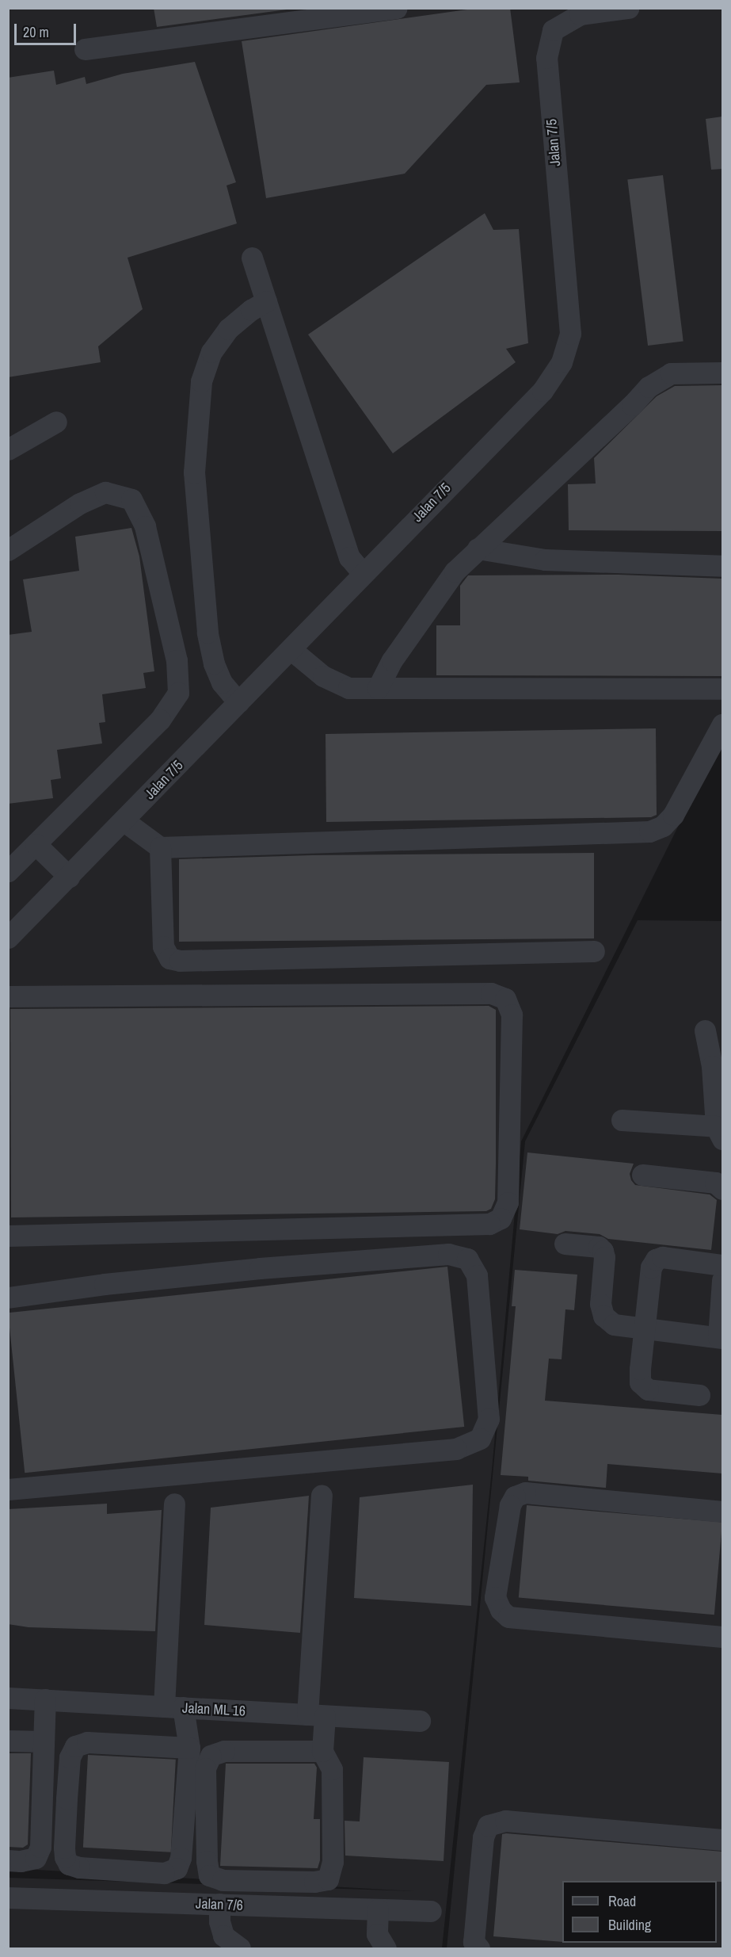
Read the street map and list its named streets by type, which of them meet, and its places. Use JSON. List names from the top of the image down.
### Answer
{
  "streets": {
    "street": ["Jalan 7/5", "Jalan ML 16", "Jalan 7/6"]
  },
  "legend": ["Road", "Building"],
  "scale_bar": "20 m"
}
